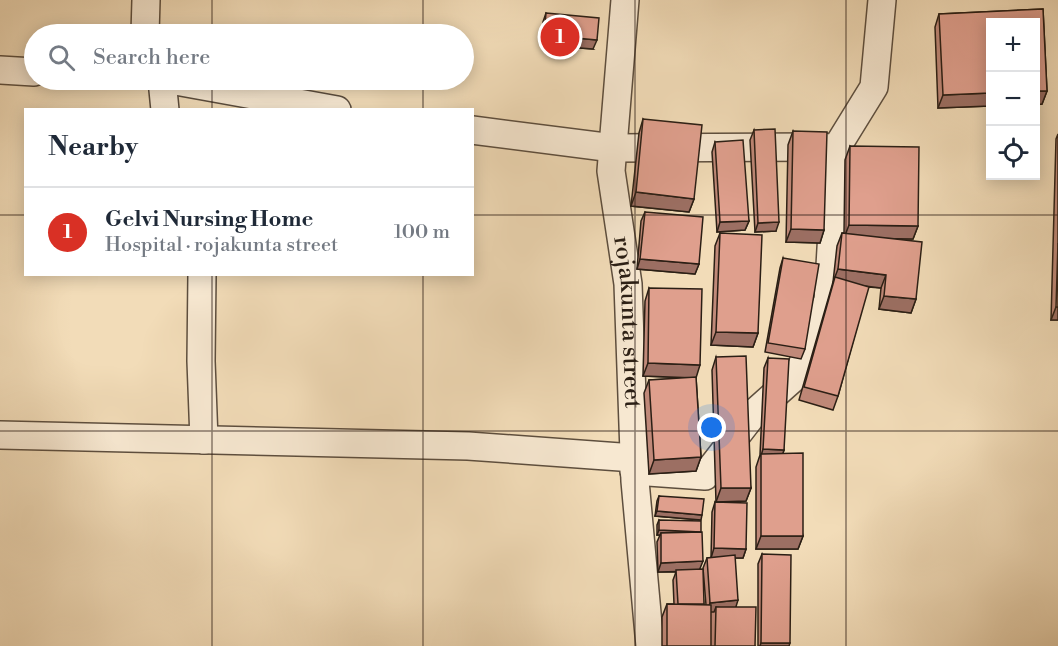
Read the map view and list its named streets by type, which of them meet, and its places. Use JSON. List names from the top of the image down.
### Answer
{
  "streets": {
    "street": ["rojakunta street"]
  },
  "page": {
    "pins": "1",
    "map_buttons": ["+", "−"],
    "search": "Search here",
    "heading": "Nearby",
    "list": [
      {
        "mark": "1",
        "name": "Gelvi Nursing Home",
        "note": "Hospital · rojakunta street",
        "value": "100 m"
      }
    ]
  }
}
